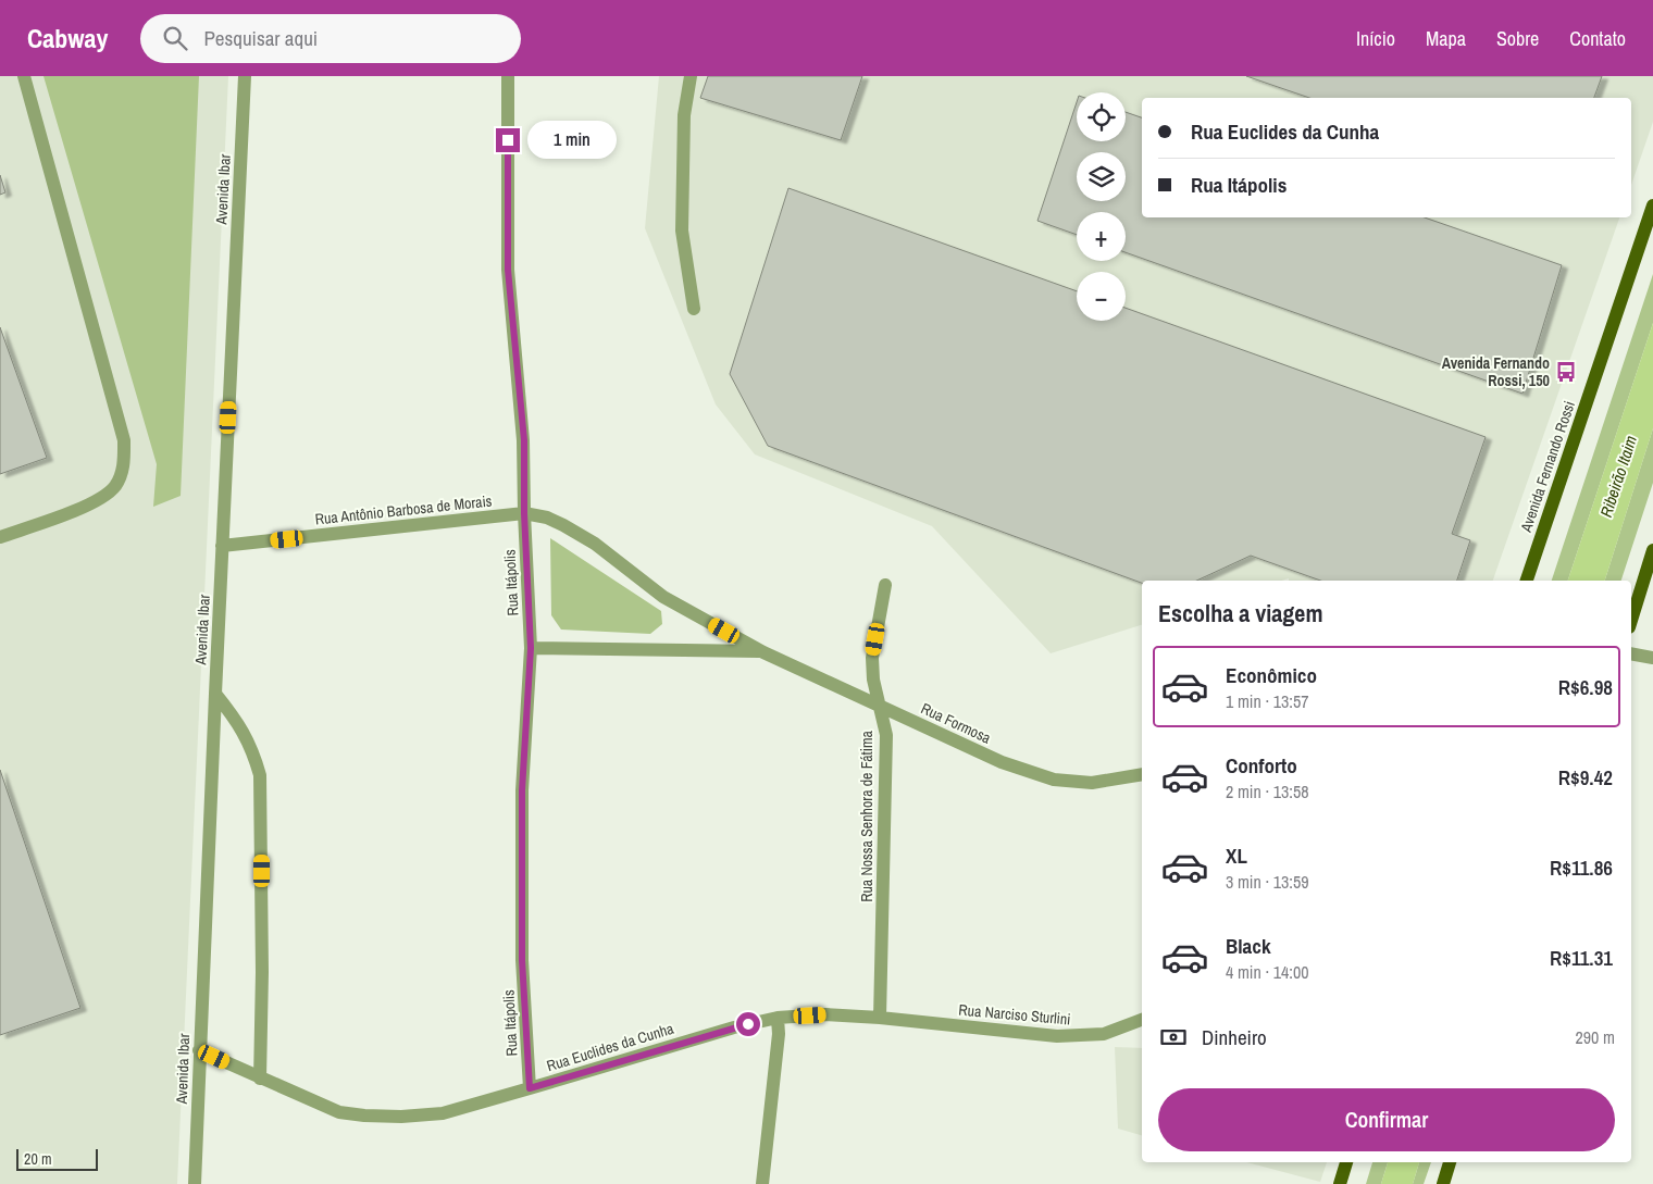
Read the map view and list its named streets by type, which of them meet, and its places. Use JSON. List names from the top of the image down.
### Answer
{
  "streets": {
    "main road": ["Avenida Fernando Rossi"],
    "street": [
      "Avenida Ibar",
      "Rua Antônio Barbosa de Morais",
      "Rua Itápolis",
      "Rua Formosa",
      "Rua Nossa Senhora de Fátima",
      "Rua Narciso Sturlini",
      "Rua Euclides da Cunha"
    ]
  },
  "crossings": [
    ["Avenida Ibar", "Rua Antônio Barbosa de Morais"],
    ["Avenida Ibar", "Rua Euclides da Cunha"],
    ["Rua Antônio Barbosa de Morais", "Rua Itápolis"],
    ["Rua Antônio Barbosa de Morais", "Rua Formosa"],
    ["Rua Itápolis", "Rua Formosa"],
    ["Rua Itápolis", "Rua Euclides da Cunha"],
    ["Rua Formosa", "Rua Nossa Senhora de Fátima"],
    ["Rua Nossa Senhora de Fátima", "Rua Narciso Sturlini"],
    ["Rua Nossa Senhora de Fátima", "Rua Euclides da Cunha"],
    ["Rua Narciso Sturlini", "Rua Euclides da Cunha"]
  ],
  "water": ["Ribeirão Itaim"],
  "places": {
    "bus stop": ["Avenida Fernando Rossi, 150"]
  },
  "scale_bar": "20 m",
  "page": {
    "header": "Cabway",
    "search": "Pesquisar aqui",
    "nav": [
      "Início",
      "Mapa",
      "Sobre",
      "Contato"
    ],
    "map_buttons": ["+", "−"],
    "banner": ["Rua Euclides da Cunha", "Rua Itápolis"],
    "bubble": "1 min",
    "heading": "Escolha a viagem",
    "list": [
      {
        "name": "Econômico",
        "note": "1 min · 13:57",
        "value": "R$6.98"
      },
      {
        "name": "Conforto",
        "note": "2 min · 13:58",
        "value": "R$9.42"
      },
      {
        "name": "XL",
        "note": "3 min · 13:59",
        "value": "R$11.86"
      },
      {
        "name": "Black",
        "note": "4 min · 14:00",
        "value": "R$11.31"
      }
    ],
    "pay": ["Dinheiro", "290 m"],
    "buttons": "Confirmar",
    "scale": "20 m"
  }
}
